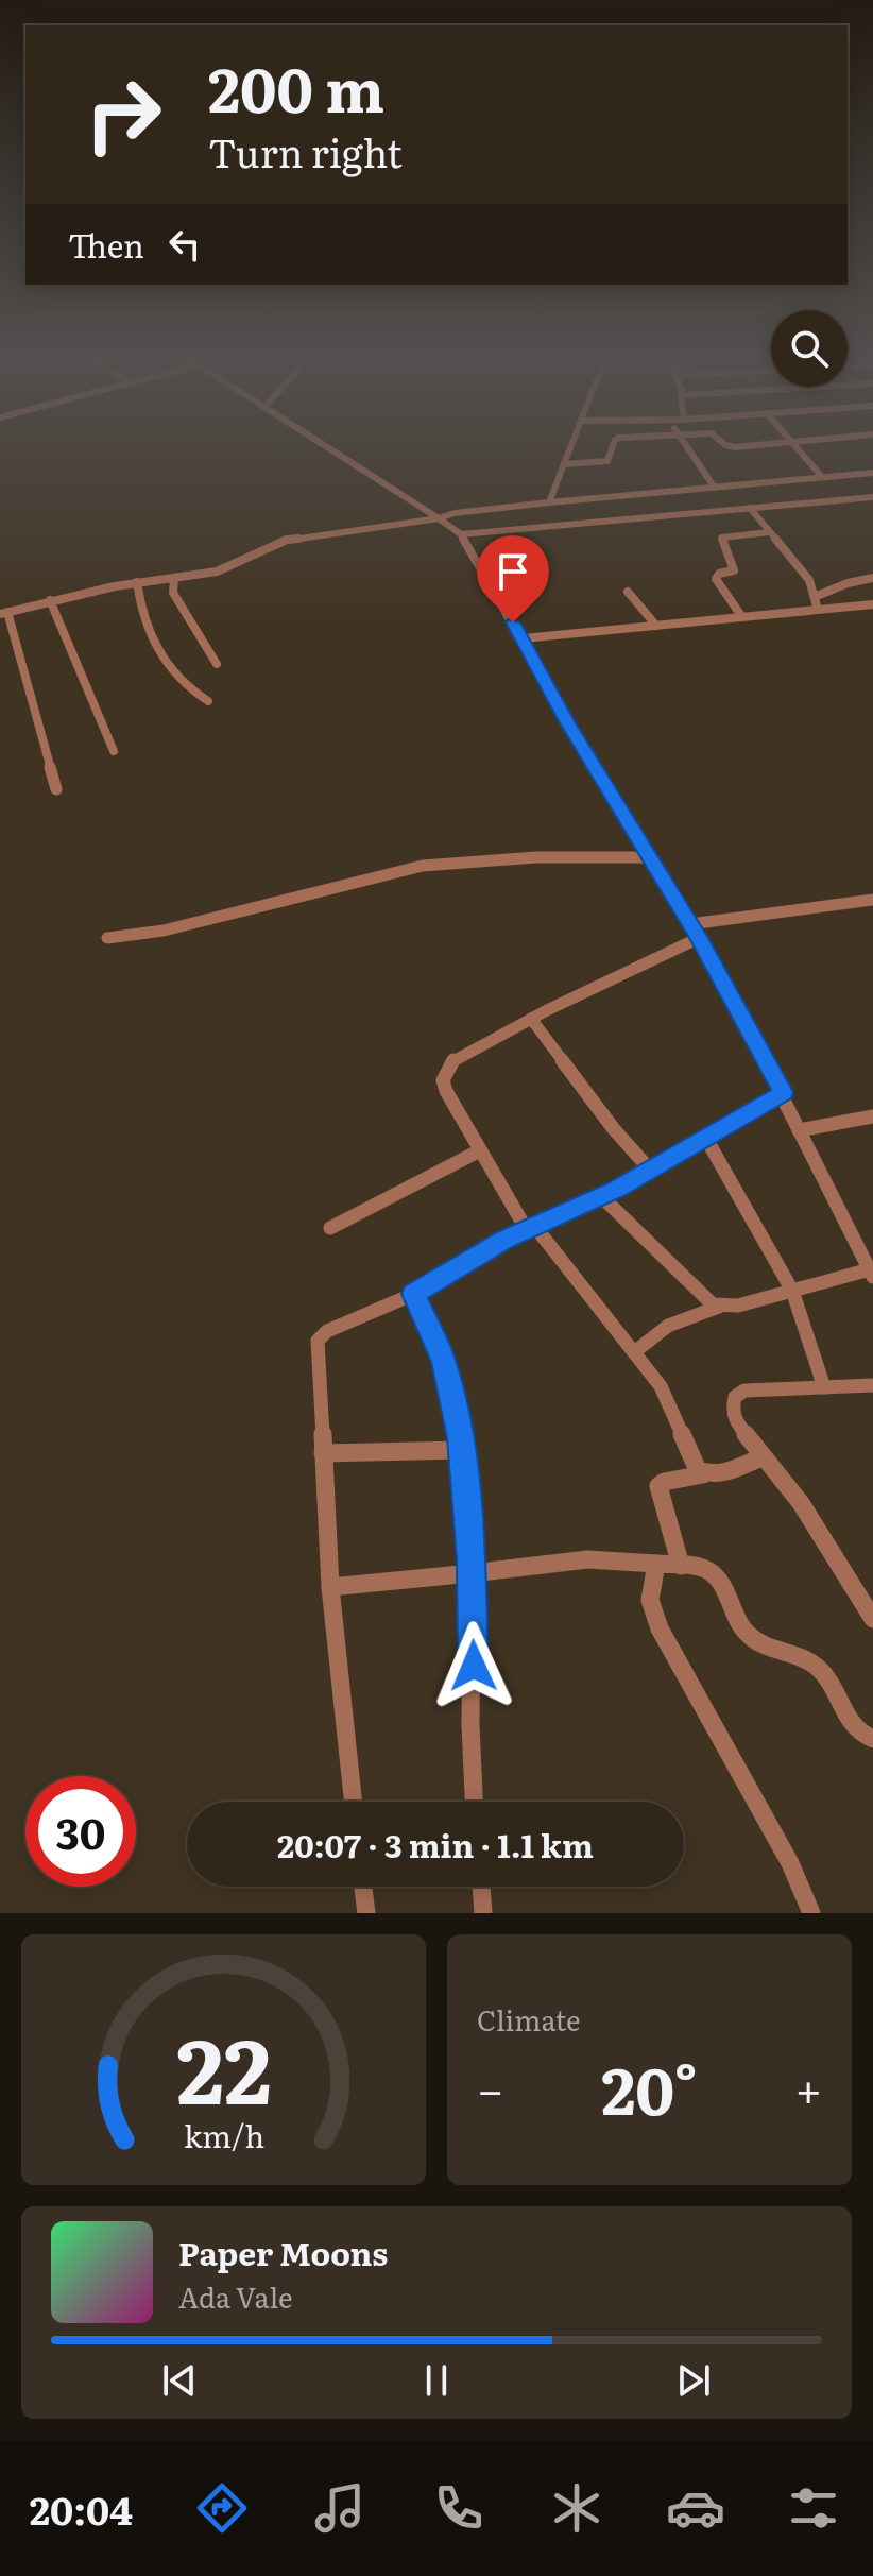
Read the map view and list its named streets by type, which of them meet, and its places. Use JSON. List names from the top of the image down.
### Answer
{
  "page": {
    "turn": ["200 m", "Turn right"],
    "then": "Then",
    "limit": "30",
    "trip": "20:07 · 3 min · 1.1 km",
    "tile": "Climate",
    "heat": ["−", "20°", "+"],
    "song": ["Paper Moons", "Ada Vale"],
    "tabs": "20:04",
    "gauge": ["22", "km/h"]
  }
}
